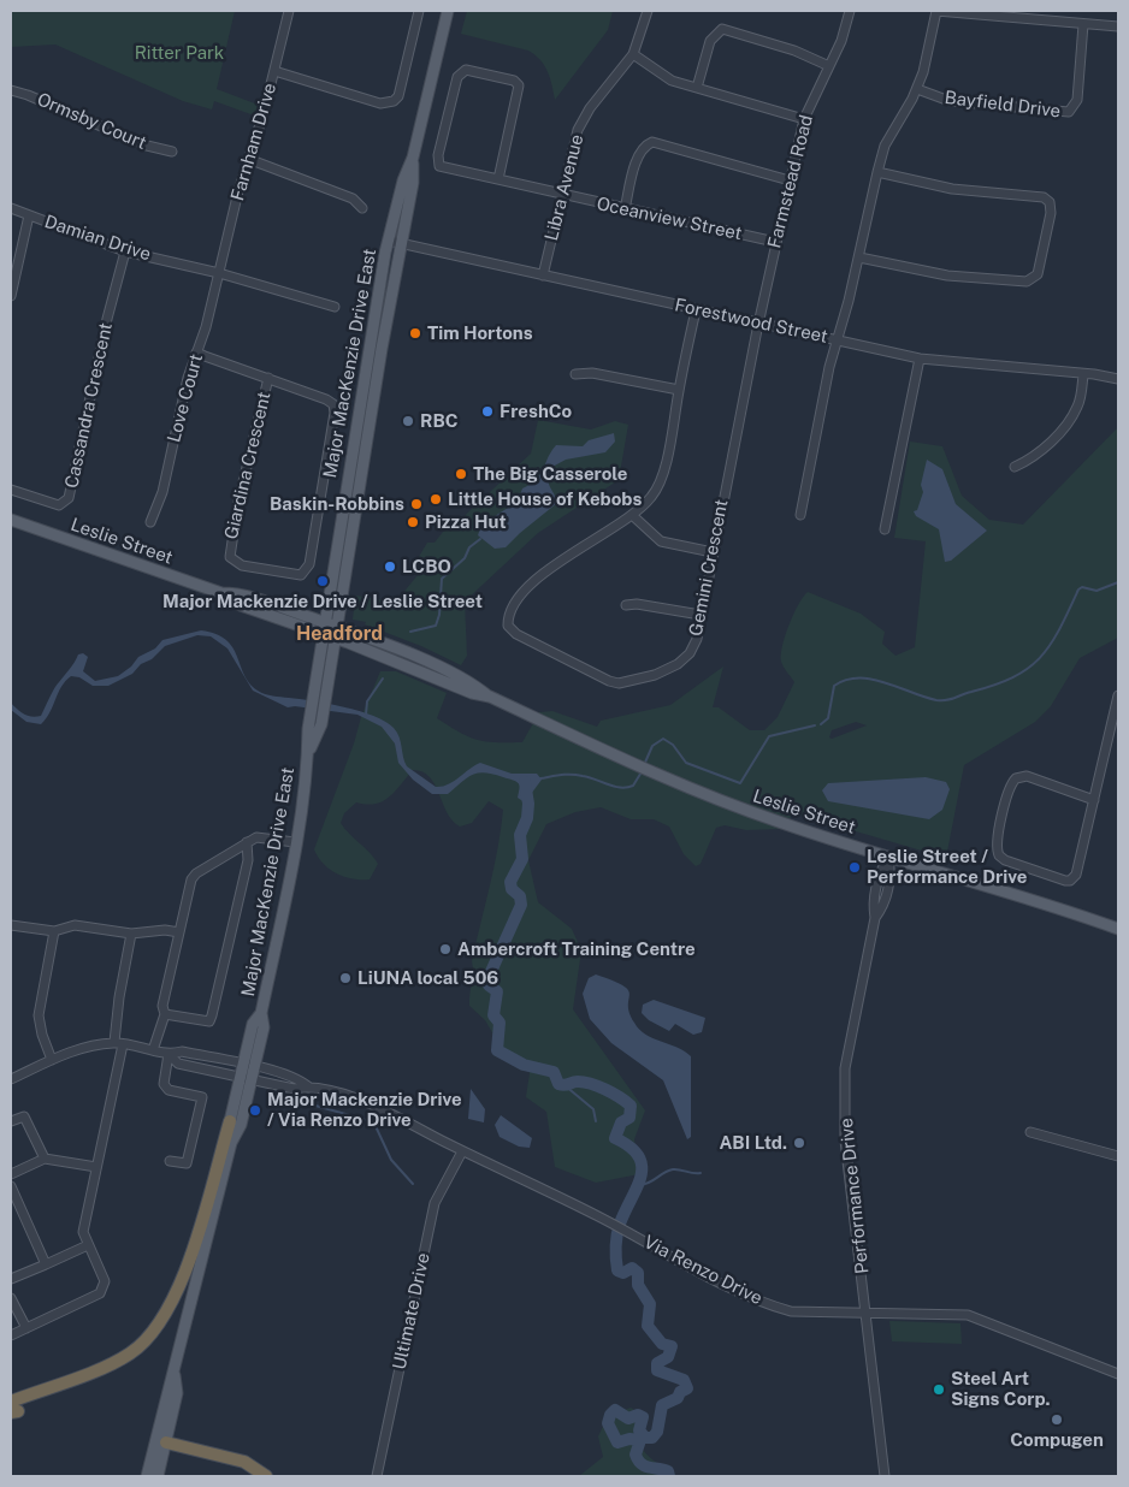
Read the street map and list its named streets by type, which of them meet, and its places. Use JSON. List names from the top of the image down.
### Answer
{
  "streets": {
    "main road": ["Major MacKenzie Drive East", "Leslie Street"],
    "street": [
      "Bayfield Drive",
      "Ormsby Court",
      "Farnham Drive",
      "Farmstead Road",
      "Libra Avenue",
      "Oceanview Street",
      "Damian Drive",
      "Forestwood Street",
      "Love Court",
      "Cassandra Crescent",
      "Giardina Crescent",
      "Gemini Crescent",
      "Performance Drive",
      "Via Renzo Drive",
      "Ultimate Drive"
    ]
  },
  "crossings": [
    ["Farnham Drive", "Damian Drive"],
    ["Farnham Drive", "Love Court"],
    ["Farmstead Road", "Oceanview Street"],
    ["Farmstead Road", "Forestwood Street"],
    ["Farmstead Road", "Gemini Crescent"],
    ["Libra Avenue", "Oceanview Street"],
    ["Libra Avenue", "Forestwood Street"],
    ["Damian Drive", "Love Court"],
    ["Damian Drive", "Cassandra Crescent"],
    ["Forestwood Street", "Major MacKenzie Drive East"],
    ["Forestwood Street", "Gemini Crescent"],
    ["Major MacKenzie Drive East", "Leslie Street"],
    ["Major MacKenzie Drive East", "Via Renzo Drive"],
    ["Love Court", "Giardina Crescent"],
    ["Leslie Street", "Performance Drive"],
    ["Performance Drive", "Via Renzo Drive"],
    ["Via Renzo Drive", "Ultimate Drive"]
  ],
  "districts": ["Headford"],
  "parks": ["Ritter Park"],
  "places": [
    "Tim Hortons",
    "FreshCo",
    "RBC",
    "The Big Casserole",
    "Little House of Kebobs",
    "Baskin-Robbins",
    "Pizza Hut",
    "LCBO",
    "Major Mackenzie Drive / Leslie Street",
    "Leslie Street / Performance Drive",
    "Ambercroft Training Centre",
    "LiUNA local 506",
    "Major Mackenzie Drive / Via Renzo Drive",
    "ABI Ltd.",
    "Steel Art Signs Corp.",
    "Compugen"
  ]
}
